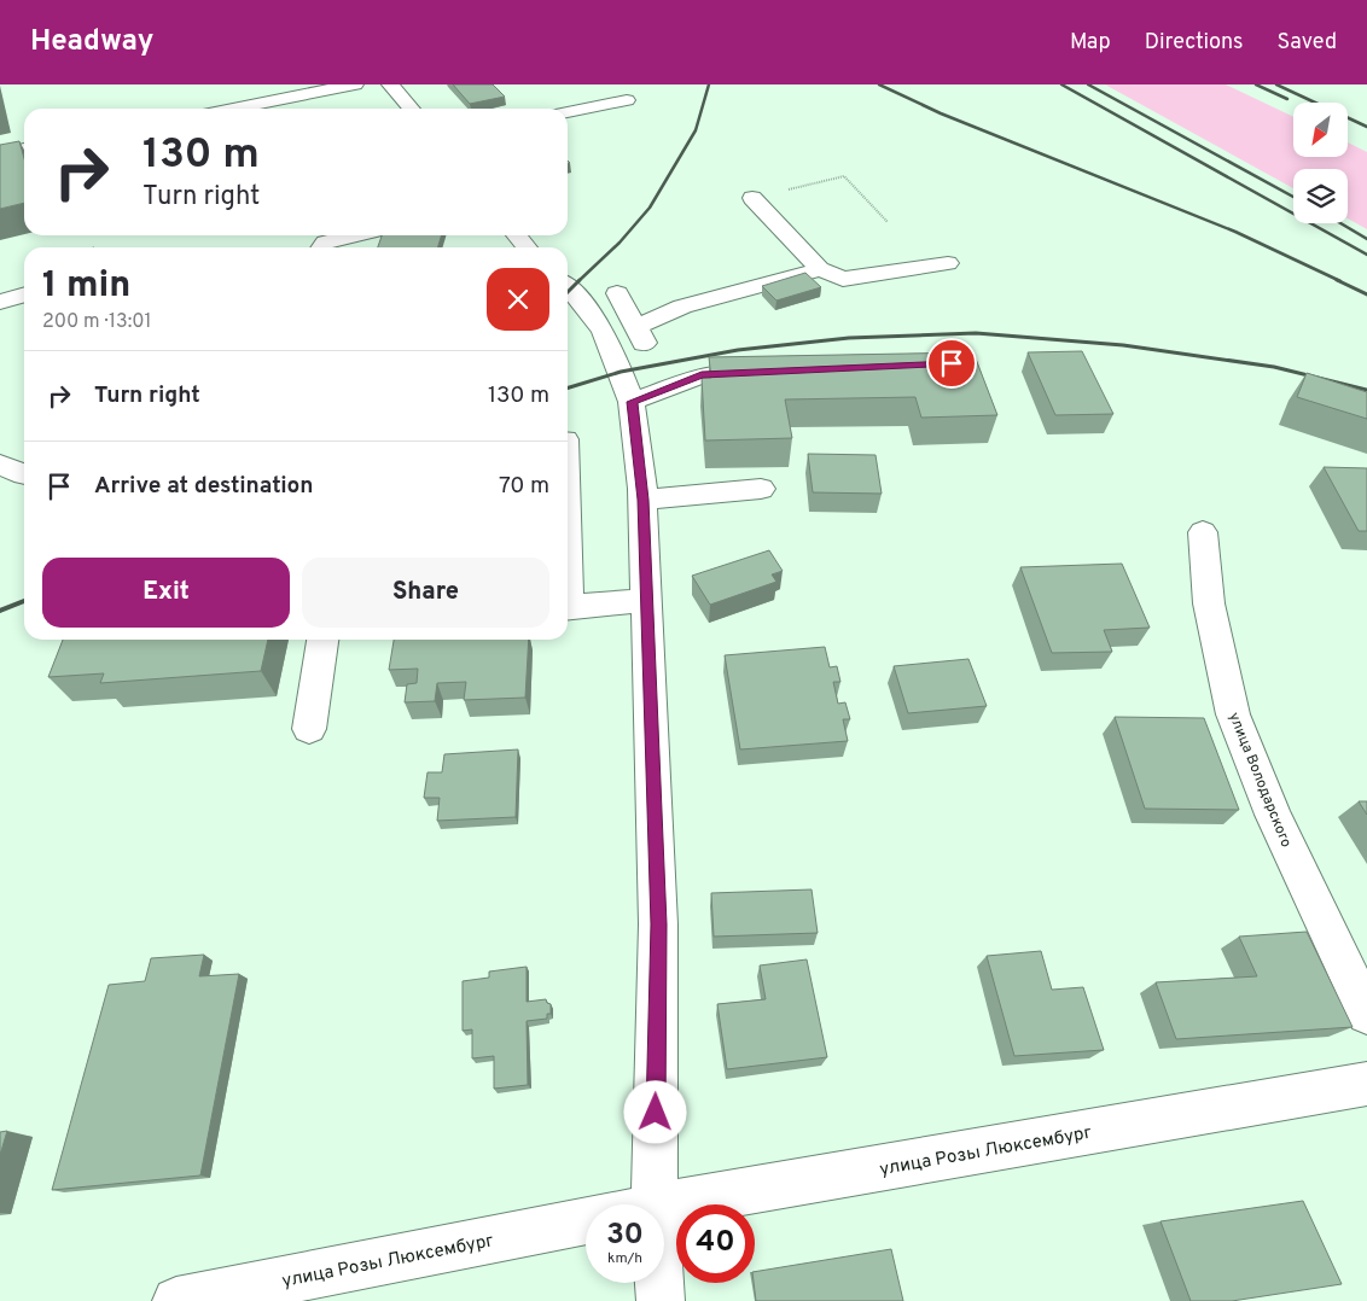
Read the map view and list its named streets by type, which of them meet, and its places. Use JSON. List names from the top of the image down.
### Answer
{
  "streets": {
    "street": ["улица Володарского", "улица Розы Люксембург"]
  },
  "north": "bottom left",
  "page": {
    "header": "Headway",
    "nav": ["Map", "Directions", "Saved"],
    "turn": ["130 m", "Turn right"],
    "heading": ["1 min", "200 m · 13:01"],
    "list": [
      {
        "name": "Turn right",
        "value": "130 m"
      },
      {
        "name": "Arrive at destination",
        "value": "70 m"
      }
    ],
    "buttons": ["Exit", "Share"],
    "speed": "30 km/h",
    "limit": "40"
  }
}
